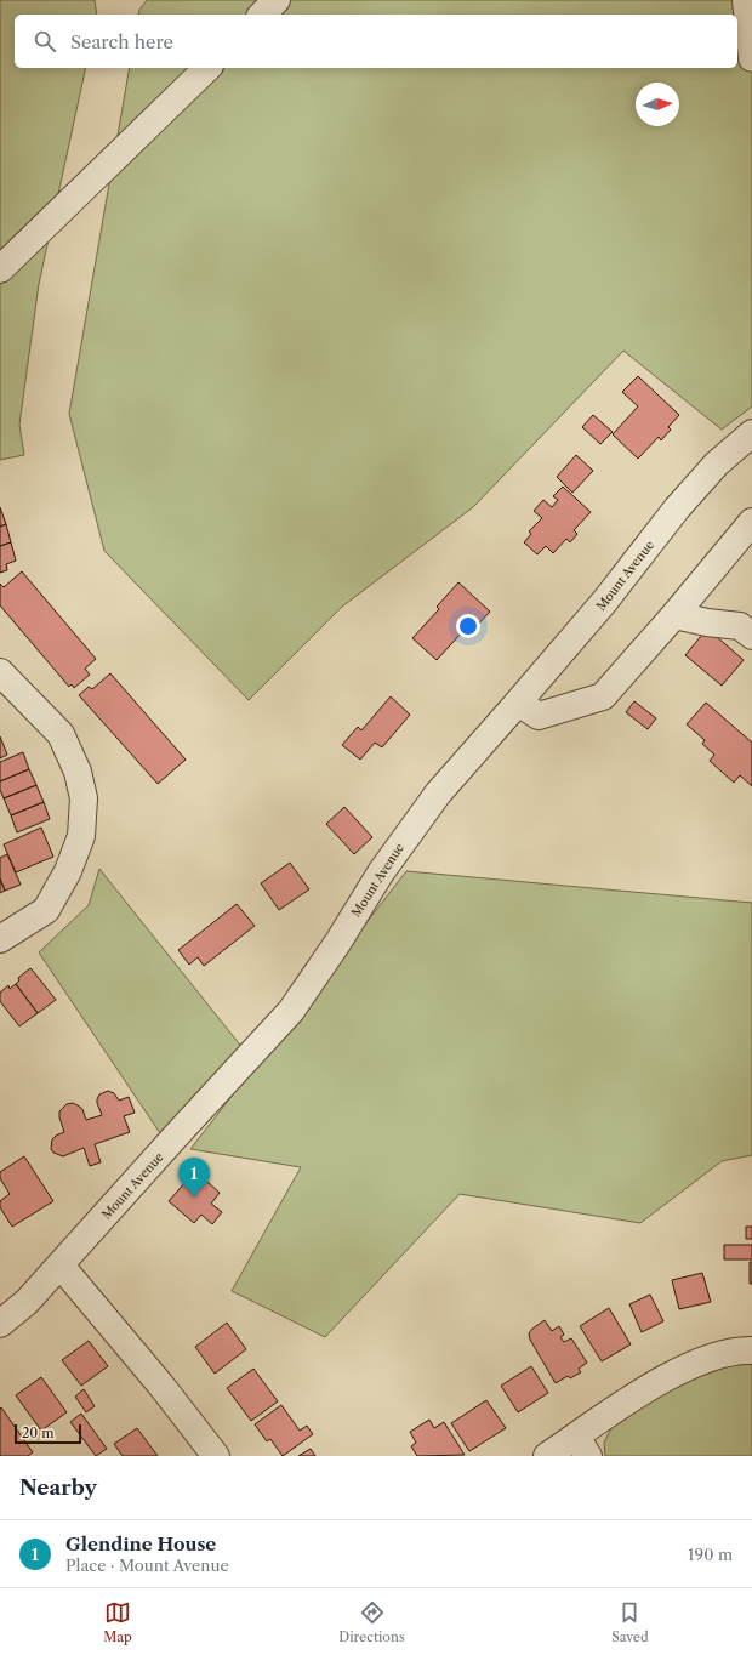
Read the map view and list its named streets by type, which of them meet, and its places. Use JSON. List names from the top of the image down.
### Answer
{
  "streets": {
    "street": ["Mount Avenue"]
  },
  "scale_bar": "20 m",
  "north": "right",
  "page": {
    "search": "Search here",
    "pins": "1",
    "scale": "20 m",
    "heading": "Nearby",
    "list": [
      {
        "mark": "1",
        "name": "Glendine House",
        "note": "Place · Mount Avenue",
        "value": "190 m"
      }
    ],
    "nav": ["Map", "Directions", "Saved"]
  }
}
